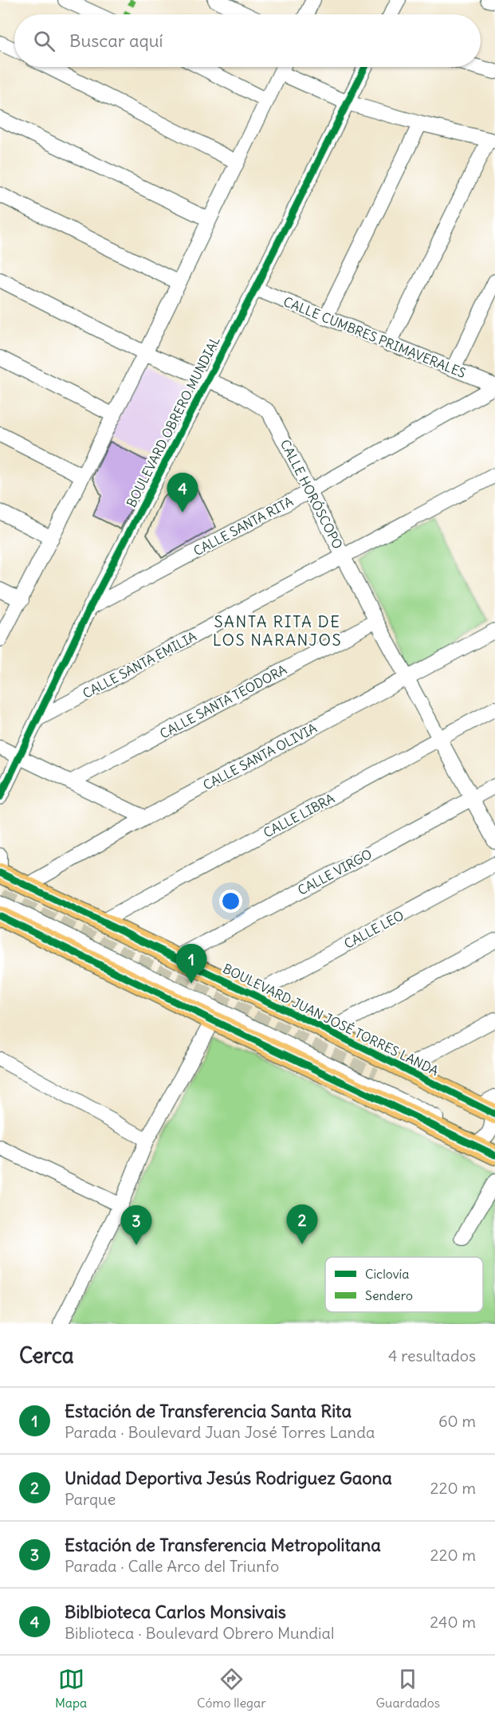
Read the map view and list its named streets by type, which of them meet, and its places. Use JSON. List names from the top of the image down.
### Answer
{
  "streets": {
    "main road": ["BOULEVARD JUAN JOSÉ TORRES LANDA"],
    "street": [
      "CALLE CUMBRES PRIMAVERALES",
      "BOULEVARD OBRERO MUNDIAL",
      "CALLE HORÓSCOPO",
      "CALLE SANTA RITA",
      "CALLE SANTA EMILIA",
      "CALLE SANTA TEODORA",
      "CALLE SANTA OLIVIA",
      "CALLE LIBRA",
      "CALLE VIRGO",
      "CALLE LEO"
    ]
  },
  "crossings": [
    ["CALLE CUMBRES PRIMAVERALES", "BOULEVARD OBRERO MUNDIAL"],
    ["CALLE CUMBRES PRIMAVERALES", "CALLE SANTA RITA"],
    ["BOULEVARD OBRERO MUNDIAL", "CALLE HORÓSCOPO"],
    ["BOULEVARD OBRERO MUNDIAL", "CALLE SANTA RITA"],
    ["BOULEVARD OBRERO MUNDIAL", "CALLE SANTA EMILIA"],
    ["CALLE HORÓSCOPO", "CALLE SANTA RITA"],
    ["CALLE HORÓSCOPO", "CALLE SANTA EMILIA"],
    ["CALLE HORÓSCOPO", "CALLE SANTA TEODORA"],
    ["CALLE HORÓSCOPO", "CALLE SANTA OLIVIA"],
    ["CALLE HORÓSCOPO", "CALLE LIBRA"],
    ["CALLE HORÓSCOPO", "CALLE VIRGO"],
    ["CALLE SANTA OLIVIA", "BOULEVARD JUAN JOSÉ TORRES LANDA"],
    ["CALLE LIBRA", "BOULEVARD JUAN JOSÉ TORRES LANDA"],
    ["CALLE VIRGO", "BOULEVARD JUAN JOSÉ TORRES LANDA"],
    ["CALLE LEO", "BOULEVARD JUAN JOSÉ TORRES LANDA"]
  ],
  "districts": ["SANTA RITA DE LOS NARANJOS"],
  "legend": ["Ciclovía", "Sendero"],
  "page": {
    "search": "Buscar aquí",
    "pins": [
      "4",
      "1",
      "2",
      "3"
    ],
    "heading": ["Cerca", "4 resultados"],
    "list": [
      {
        "mark": "1",
        "name": "Estación de Transferencia Santa Rita",
        "note": "Parada · Boulevard Juan José Torres Landa",
        "value": "60 m"
      },
      {
        "mark": "2",
        "name": "Unidad Deportiva Jesús Rodriguez Gaona",
        "note": "Parque",
        "value": "220 m"
      },
      {
        "mark": "3",
        "name": "Estación de Transferencia Metropolitana",
        "note": "Parada · Calle Arco del Triunfo",
        "value": "220 m"
      },
      {
        "mark": "4",
        "name": "Biblbioteca Carlos Monsivais",
        "note": "Biblioteca · Boulevard Obrero Mundial",
        "value": "240 m"
      }
    ],
    "nav": ["Mapa", "Cómo llegar", "Guardados"]
  }
}
